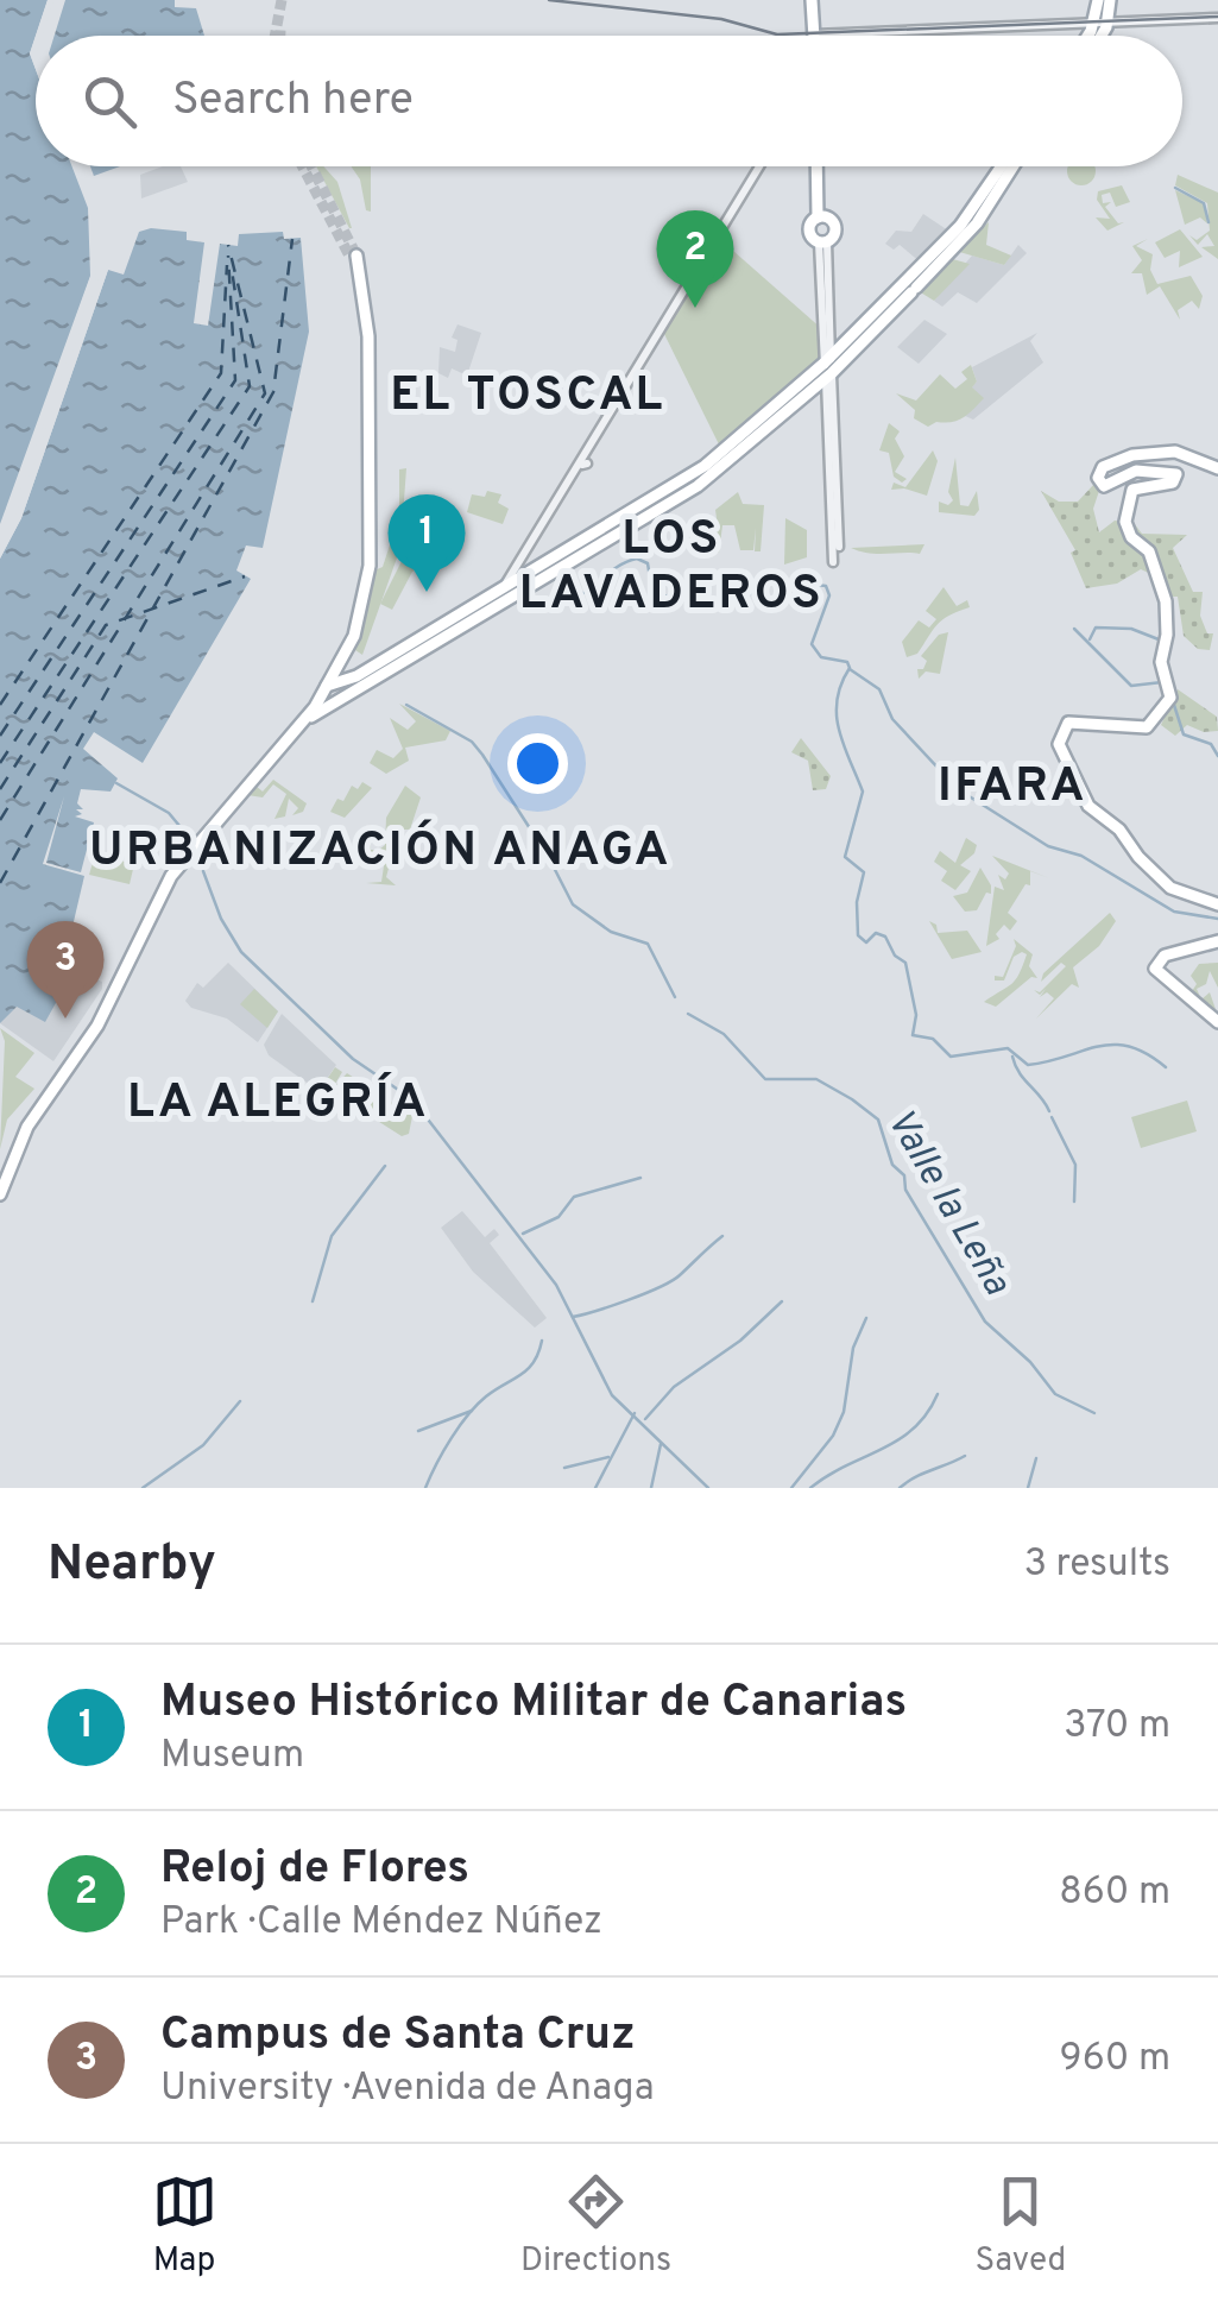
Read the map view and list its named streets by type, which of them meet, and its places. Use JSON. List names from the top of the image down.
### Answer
{
  "districts": [
    "EL TOSCAL",
    "LOS LAVADEROS",
    "IFARA",
    "URBANIZACIÓN ANAGA",
    "LA ALEGRÍA"
  ],
  "water": ["Valle la Leña"],
  "page": {
    "search": "Search here",
    "pins": ["2", "1", "3"],
    "heading": ["Nearby", "3 results"],
    "list": [
      {
        "mark": "1",
        "name": "Museo Histórico Militar de Canarias",
        "note": "Museum",
        "value": "370 m"
      },
      {
        "mark": "2",
        "name": "Reloj de Flores",
        "note": "Park · Calle Méndez Núñez",
        "value": "860 m"
      },
      {
        "mark": "3",
        "name": "Campus de Santa Cruz",
        "note": "University · Avenida de Anaga",
        "value": "960 m"
      }
    ],
    "nav": ["Map", "Directions", "Saved"]
  }
}
